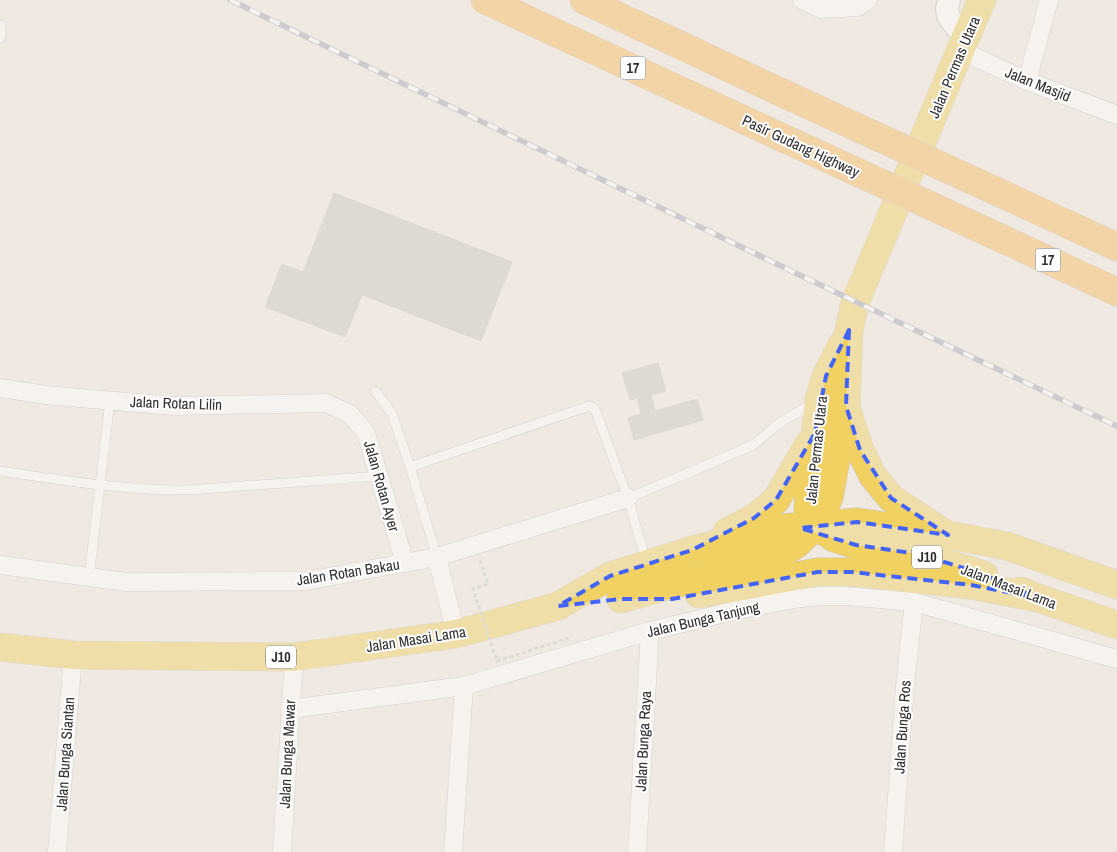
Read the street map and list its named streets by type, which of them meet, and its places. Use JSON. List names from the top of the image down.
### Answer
{
  "streets": {
    "highway": ["17", "Pasir Gudang Highway"],
    "main road": ["Jalan Permas Utara", "J10", "Jalan Masai Lama"],
    "street": [
      "Jalan Masjid",
      "Jalan Rotan Lilin",
      "Jalan Rotan Ayer",
      "Jalan Rotan Bakau",
      "Jalan Bunga Tanjung",
      "Jalan Bunga Ros",
      "Jalan Bunga Raya",
      "Jalan Bunga Siantan",
      "Jalan Bunga Mawar"
    ]
  },
  "crossings": [
    ["Jalan Permas Utara", "Jalan Masjid"],
    ["Jalan Permas Utara", "Jalan Masai Lama"],
    ["Jalan Rotan Lilin", "Jalan Rotan Ayer"],
    ["Jalan Rotan Ayer", "Jalan Rotan Bakau"],
    ["Jalan Masai Lama", "Jalan Bunga Siantan"],
    ["Jalan Masai Lama", "Jalan Bunga Mawar"],
    ["Jalan Bunga Tanjung", "Jalan Bunga Ros"],
    ["Jalan Bunga Tanjung", "Jalan Bunga Raya"],
    ["Jalan Bunga Tanjung", "Jalan Bunga Mawar"]
  ]
}
